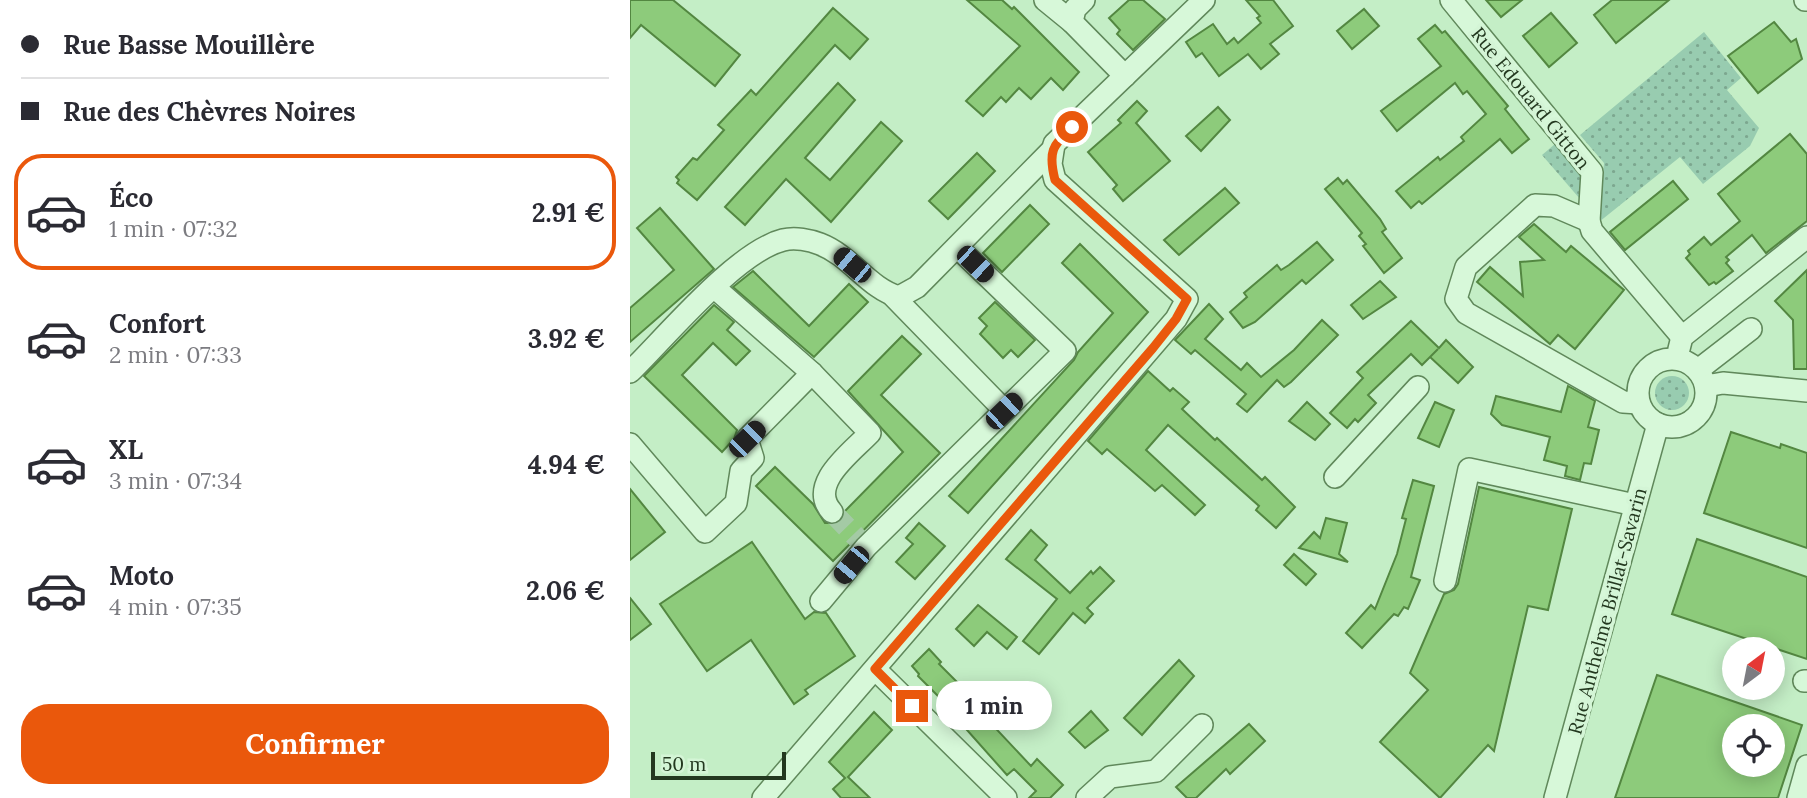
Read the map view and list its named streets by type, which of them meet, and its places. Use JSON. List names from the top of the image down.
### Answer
{
  "streets": {
    "street": ["Rue Edouard Gitton", "Rue Anthelme Brillat-Savarin"]
  },
  "scale_bar": "50 m",
  "north": "top right",
  "page": {
    "banner": ["Rue Basse Mouillère", "Rue des Chèvres Noires"],
    "list": [
      {
        "name": "Éco",
        "note": "1 min · 07:32",
        "value": "2.91 €"
      },
      {
        "name": "Confort",
        "note": "2 min · 07:33",
        "value": "3.92 €"
      },
      {
        "name": "XL",
        "note": "3 min · 07:34",
        "value": "4.94 €"
      },
      {
        "name": "Moto",
        "note": "4 min · 07:35",
        "value": "2.06 €"
      }
    ],
    "bubble": "1 min",
    "buttons": "Confirmer",
    "scale": "50 m"
  }
}
